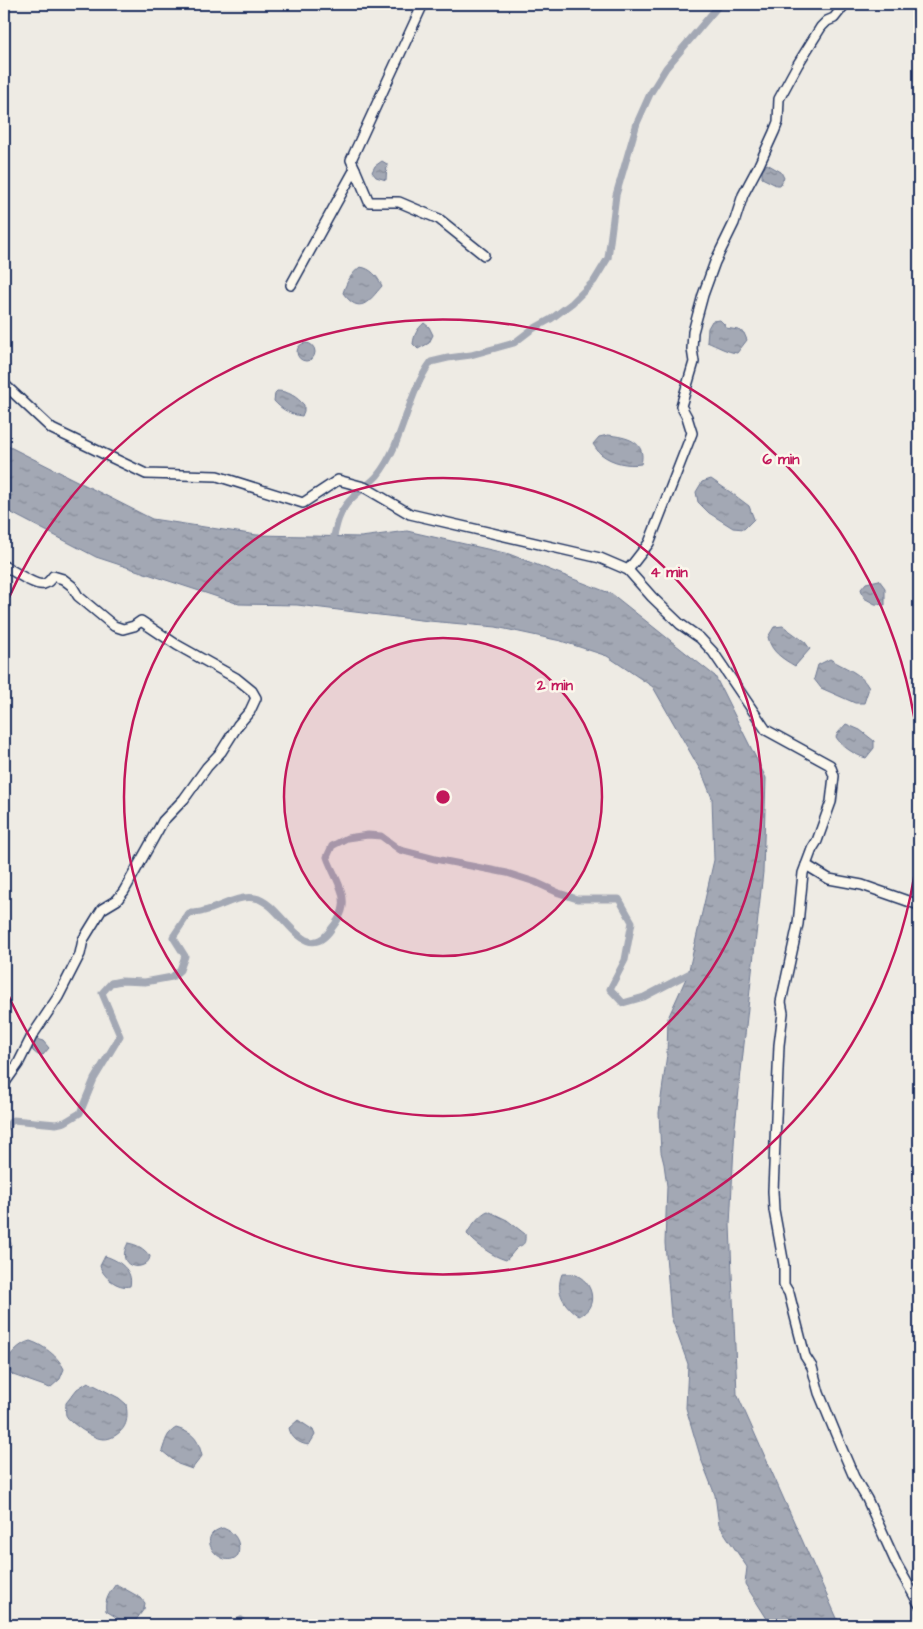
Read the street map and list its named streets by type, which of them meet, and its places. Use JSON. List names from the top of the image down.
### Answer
{
  "rings": ["6 min", "4 min", "2 min"]
}
